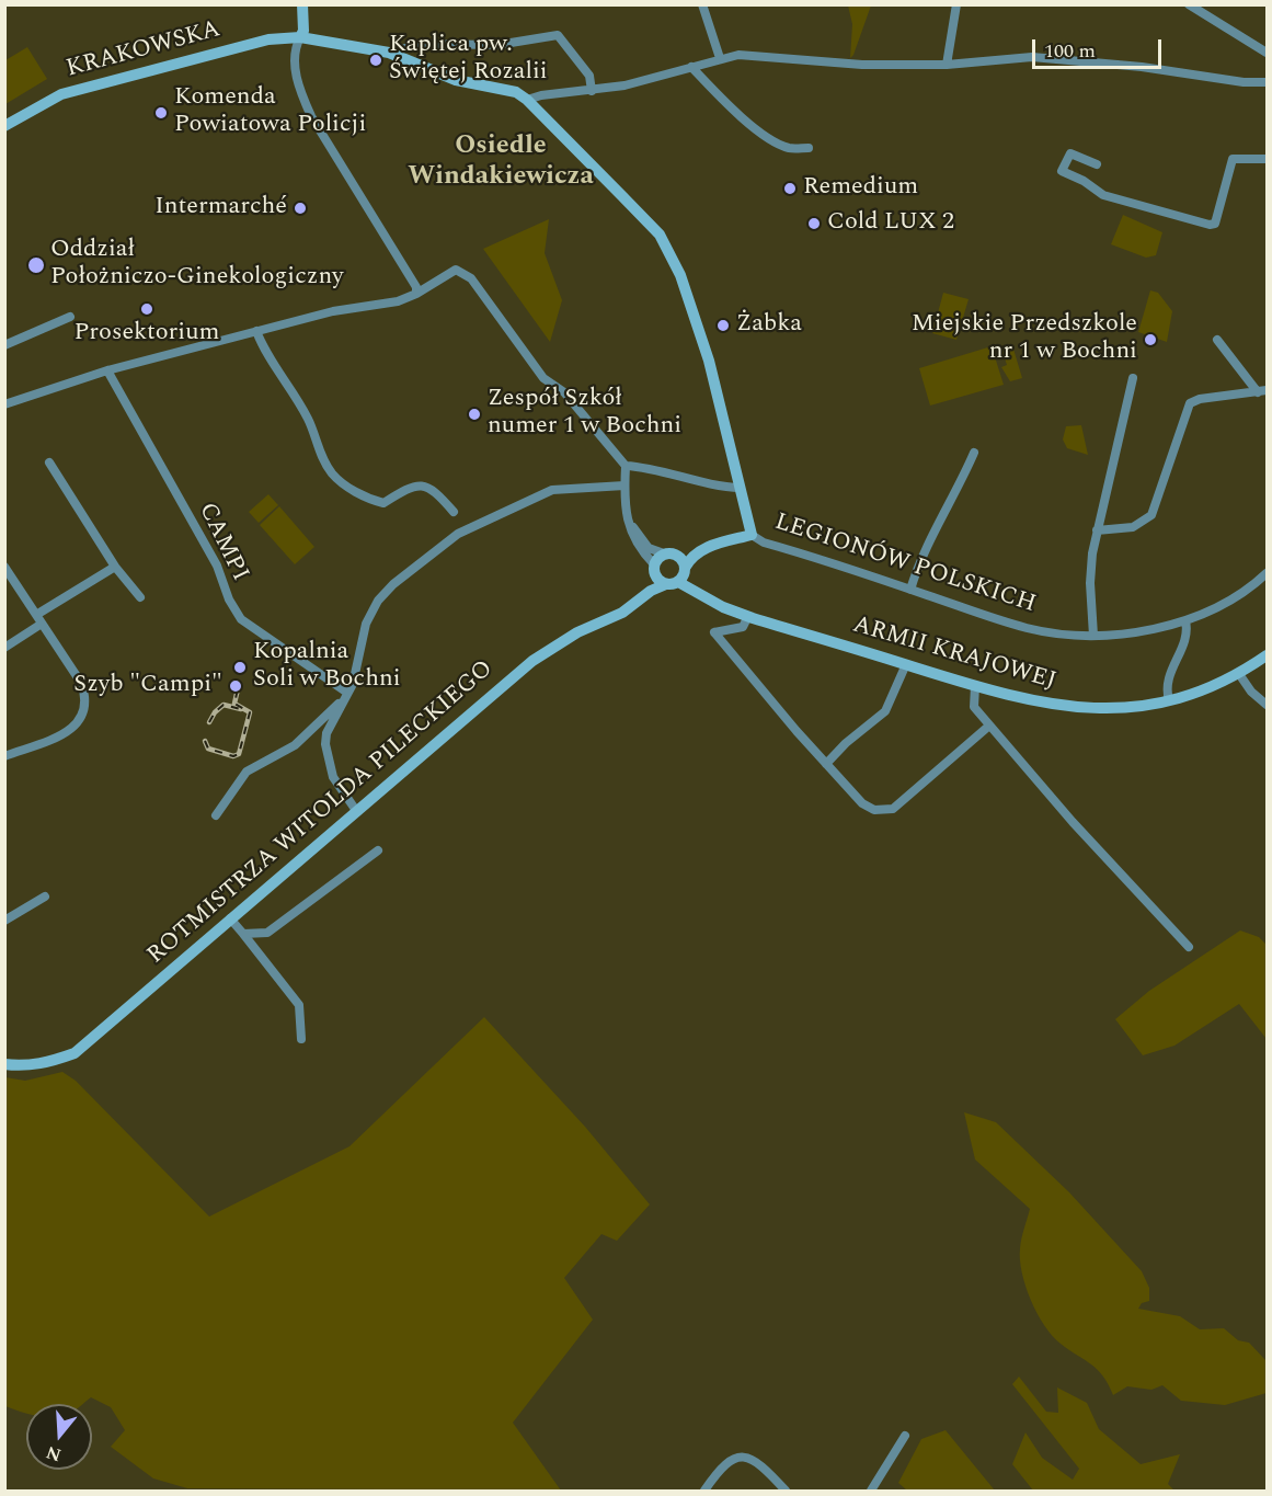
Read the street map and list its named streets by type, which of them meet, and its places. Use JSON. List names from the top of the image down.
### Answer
{
  "streets": {
    "main road": [
      "KRAKOWSKA",
      "LEGIONÓW POLSKICH",
      "ARMII KRAJOWEJ",
      "ROTMISTRZA WITOLDA PILECKIEGO"
    ],
    "street": ["CAMPI"]
  },
  "crossings": [
    ["KRAKOWSKA", "LEGIONÓW POLSKICH"],
    ["LEGIONÓW POLSKICH", "ARMII KRAJOWEJ"],
    ["LEGIONÓW POLSKICH", "ROTMISTRZA WITOLDA PILECKIEGO"],
    ["ARMII KRAJOWEJ", "ROTMISTRZA WITOLDA PILECKIEGO"]
  ],
  "districts": ["Osiedle Windakiewicza"],
  "places": [
    "Kaplica pw. Świętej Rozalii",
    "Komenda Powiatowa Policji",
    "Remedium",
    "Intermarché",
    "Cold LUX 2",
    "Oddział Położniczo-Ginekologiczny",
    "Prosektorium",
    "Żabka",
    "Miejskie Przedszkole nr 1 w Bochni",
    "Zespół Szkół numer 1 w Bochni",
    "Kopalnia Soli w Bochni",
    "Szyb \"Campi\""
  ],
  "scale_bar": "100 m",
  "north": "bottom"
}
